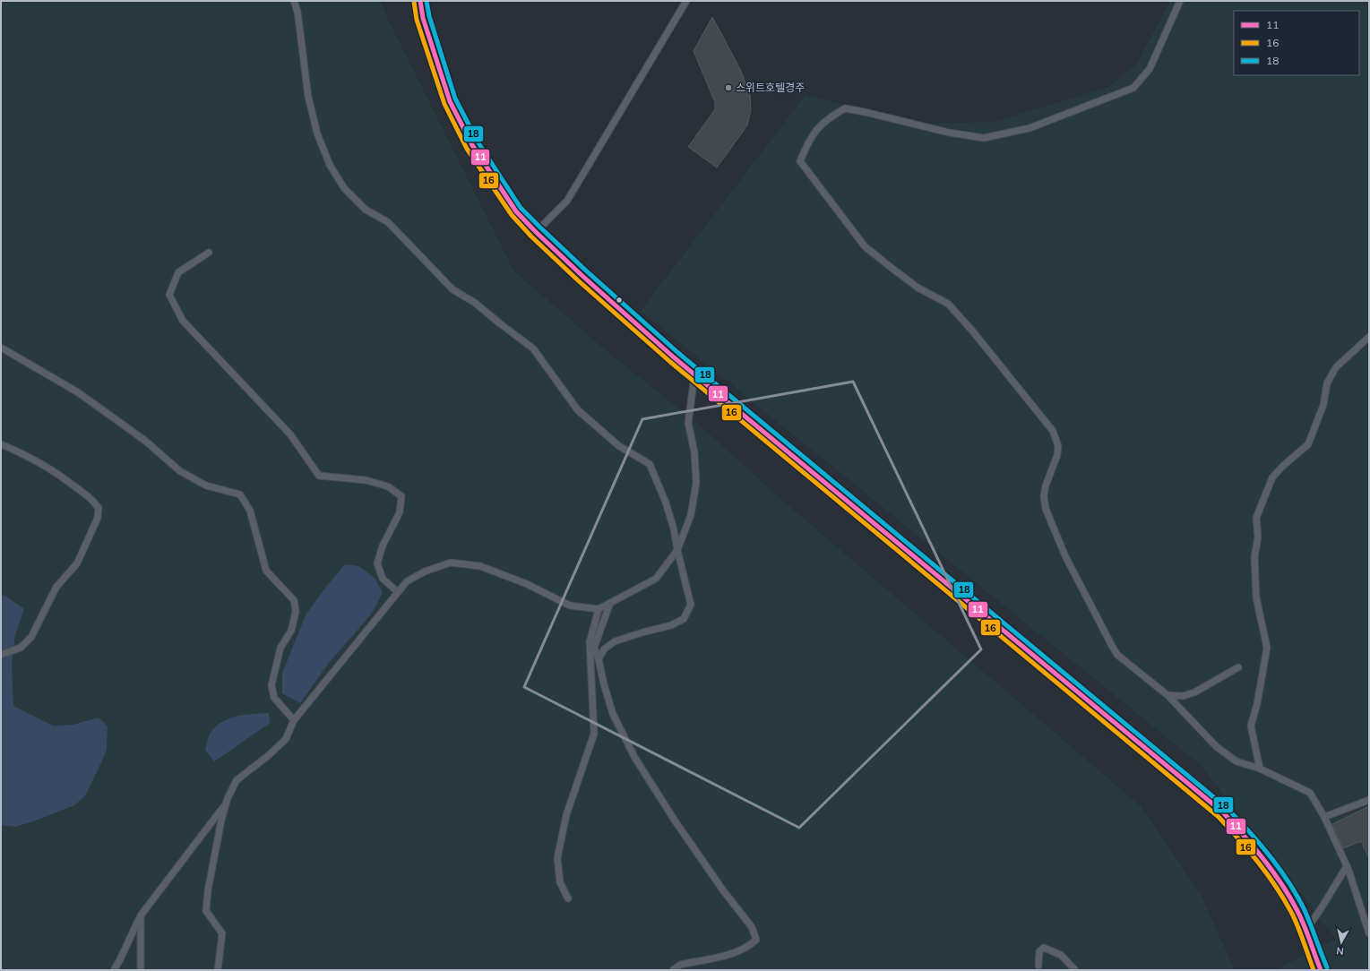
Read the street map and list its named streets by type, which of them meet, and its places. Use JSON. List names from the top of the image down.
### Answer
{
  "places": ["스위트호텔경주"],
  "lines": ["transit line 11", "transit line 18", "transit line 16"],
  "legend": ["11", "16", "18"],
  "north": "bottom"
}
